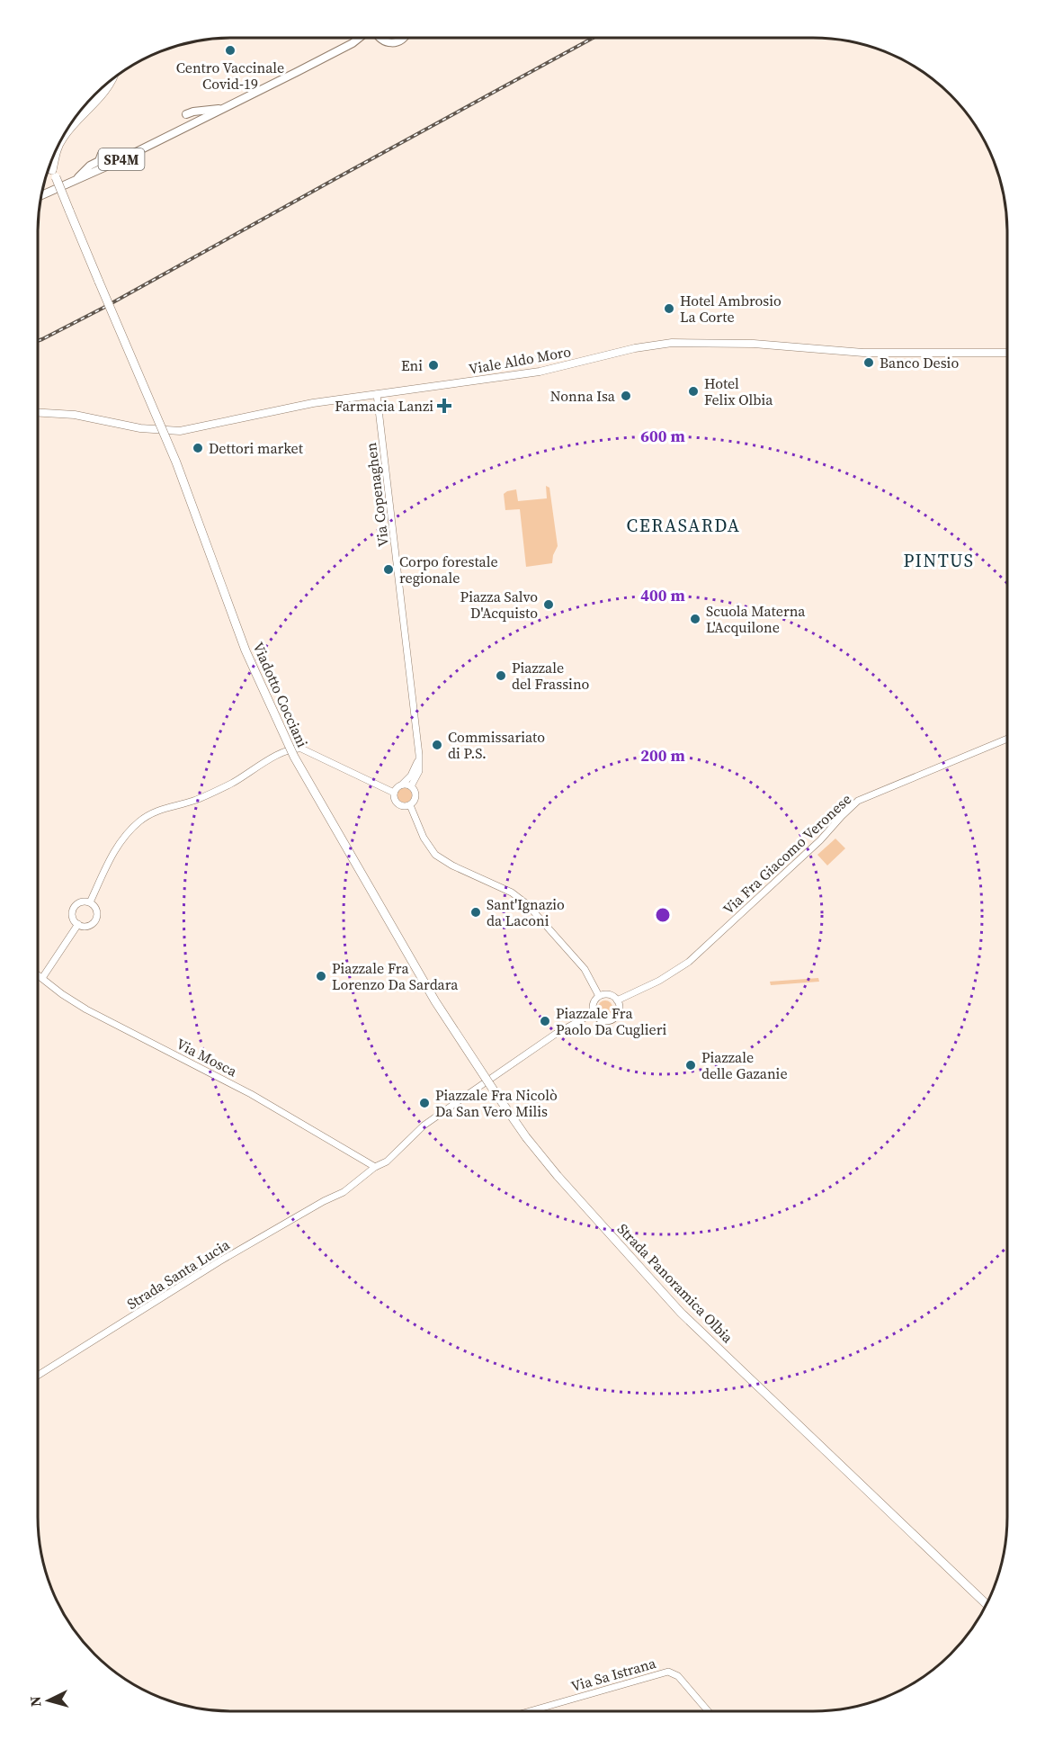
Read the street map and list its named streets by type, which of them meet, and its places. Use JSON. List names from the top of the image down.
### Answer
{
  "streets": {
    "highway": ["Viadotto Cocciani", "Strada Panoramica Olbia"],
    "main road": ["SP4M", "Viale Aldo Moro"],
    "street": [
      "Via Copenaghen",
      "Via Fra Giacomo Veronese",
      "Via Mosca",
      "Strada Santa Lucia",
      "Via Sa Istrana"
    ]
  },
  "crossings": [
    ["Viale Aldo Moro", "Via Copenaghen"],
    ["Viadotto Cocciani", "Strada Panoramica Olbia"],
    ["Via Mosca", "Strada Santa Lucia"]
  ],
  "districts": ["CERASARDA", "PINTUS"],
  "places": {
    "other": [
      "Centro Vaccinale Covid-19",
      "Hotel Ambrosio La Corte",
      "Banco Desio",
      "Eni",
      "Hotel Felix Olbia",
      "Nonna Isa",
      "Dettori market",
      "Corpo forestale regionale",
      "Piazza Salvo D'Acquisto",
      "Scuola Materna L'Acquilone",
      "Piazzale del Frassino",
      "Commissariato di P.S.",
      "Sant'Ignazio da Laconi",
      "Piazzale Fra Lorenzo Da Sardara",
      "Piazzale Fra Paolo Da Cuglieri",
      "Piazzale delle Gazanie",
      "Piazzale Fra Nicolò Da San Vero Milis"
    ],
    "health": ["Farmacia Lanzi"]
  },
  "north": "left",
  "rings": ["600 m", "400 m", "200 m"]
}
